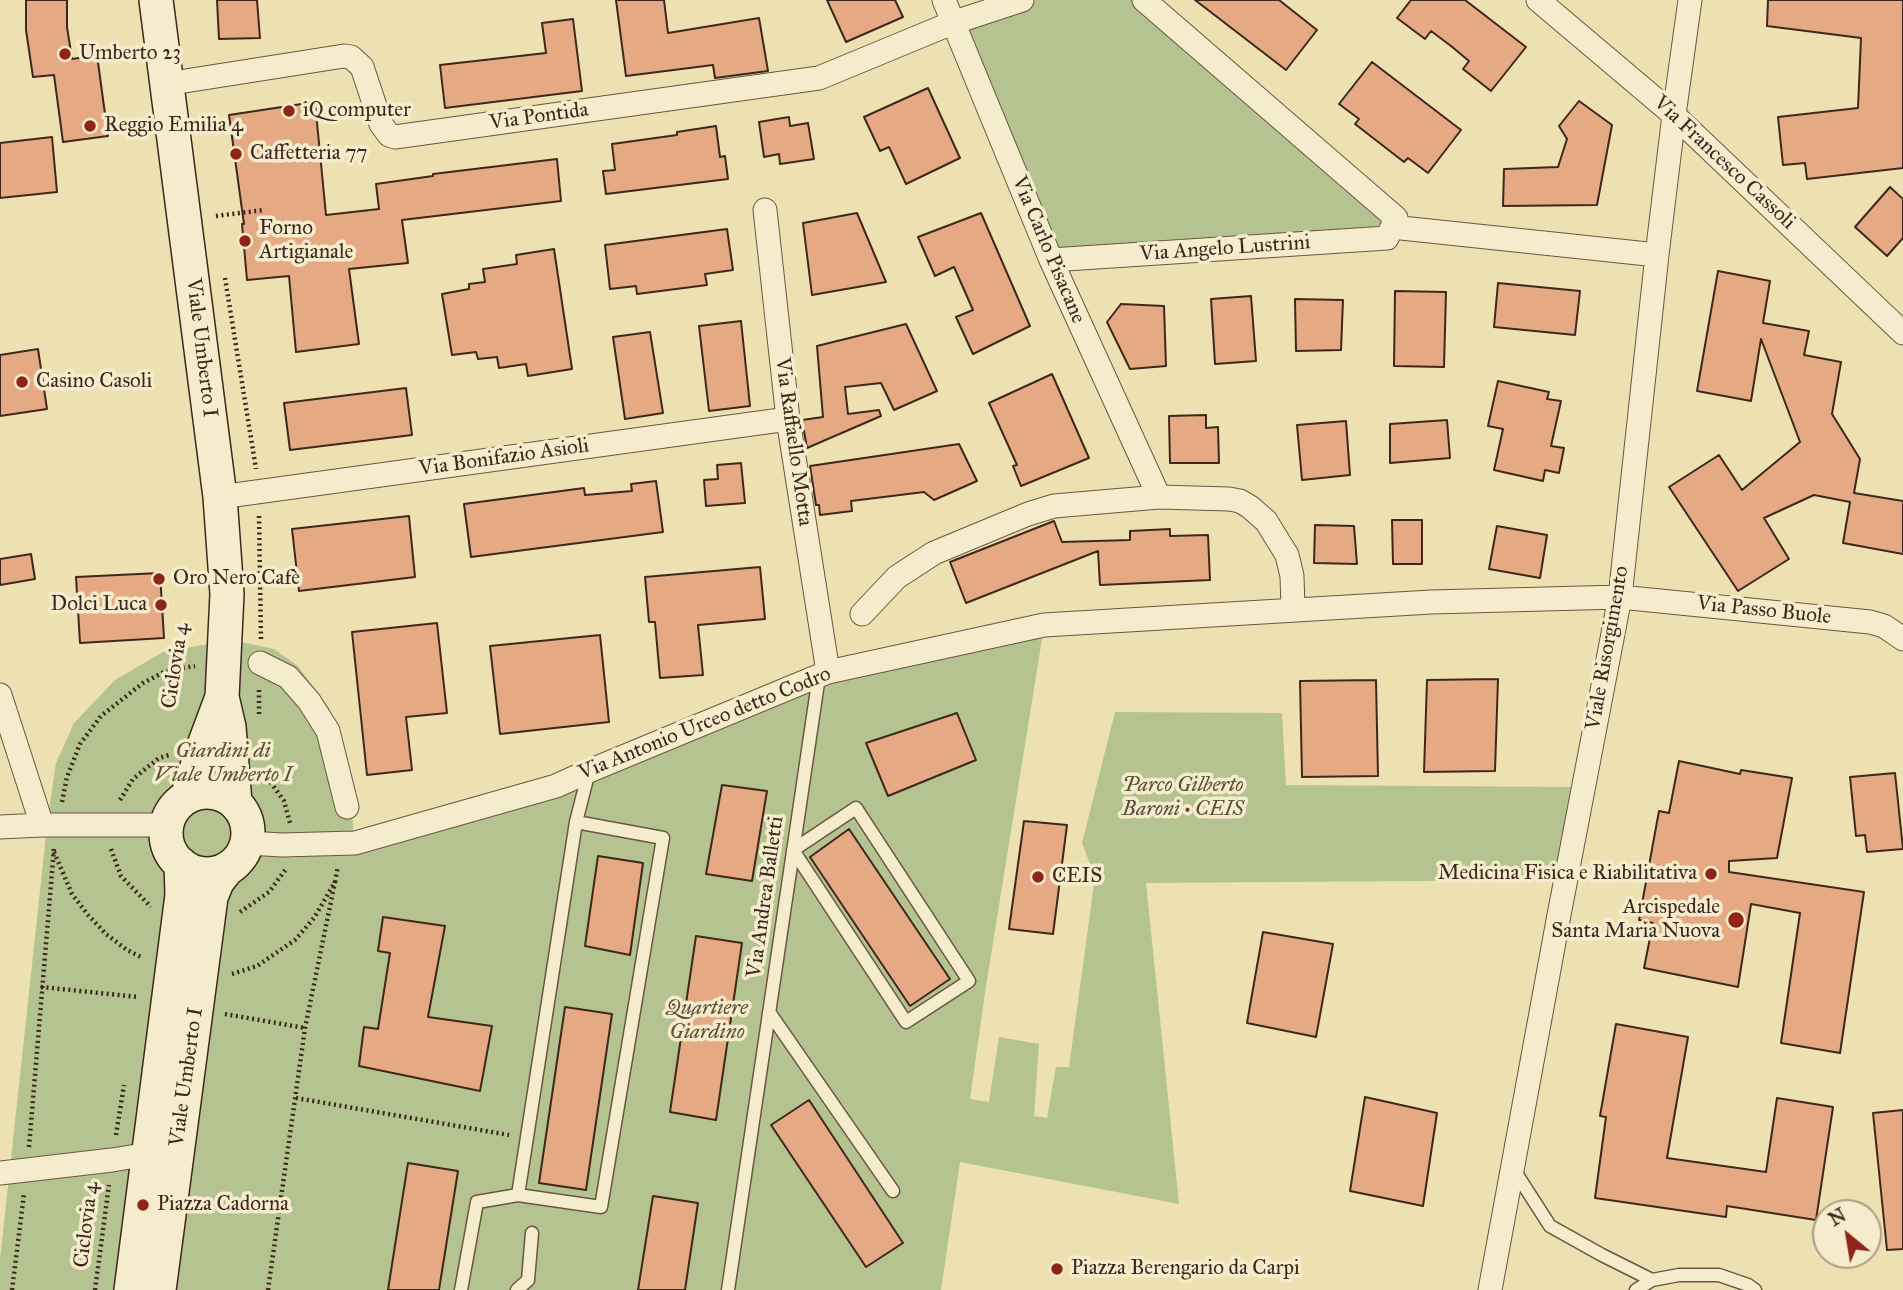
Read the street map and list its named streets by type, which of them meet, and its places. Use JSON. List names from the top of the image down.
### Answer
{
  "streets": {
    "main road": ["Viale Umberto I"],
    "street": [
      "Via Pontida",
      "Via Francesco Cassoli",
      "Via Angelo Lustrini",
      "Via Carlo Pisacane",
      "Via Raffaello Motta",
      "Via Bonifazio Asioli",
      "Via Passo Buole",
      "Viale Risorgimento",
      "Via Antonio Urceo detto Codro"
    ],
    "lane": ["Via Andrea Balletti"],
    "path": ["Ciclovia 4"]
  },
  "crossings": [
    ["Via Pontida", "Via Carlo Pisacane"],
    ["Via Pontida", "Viale Umberto I"],
    ["Via Francesco Cassoli", "Viale Risorgimento"],
    ["Via Angelo Lustrini", "Via Carlo Pisacane"],
    ["Via Angelo Lustrini", "Viale Risorgimento"],
    ["Viale Umberto I", "Via Bonifazio Asioli"],
    ["Viale Umberto I", "Via Antonio Urceo detto Codro"],
    ["Via Raffaello Motta", "Via Bonifazio Asioli"],
    ["Via Raffaello Motta", "Via Antonio Urceo detto Codro"],
    ["Via Raffaello Motta", "Via Andrea Balletti"],
    ["Via Passo Buole", "Viale Risorgimento"],
    ["Via Passo Buole", "Via Antonio Urceo detto Codro"],
    ["Viale Risorgimento", "Via Antonio Urceo detto Codro"],
    ["Via Antonio Urceo detto Codro", "Via Andrea Balletti"]
  ],
  "parks": ["Giardini di Viale Umberto I", "Parco Gilberto Baroni • CEIS", "Quartiere Giardino"],
  "places": [
    "Umberto 23",
    "iQ computer",
    "Reggio Emilia 4",
    "Caffetteria 77",
    "Forno Artigianale",
    "Casino Casoli",
    "Oro Nero Cafè",
    "Dolci Luca",
    "Medicina Fisica e Riabilitativa",
    "CEIS",
    "Arcispedale Santa Maria Nuova",
    "Piazza Cadorna",
    "Piazza Berengario da Carpi"
  ],
  "north": "top left"
}
